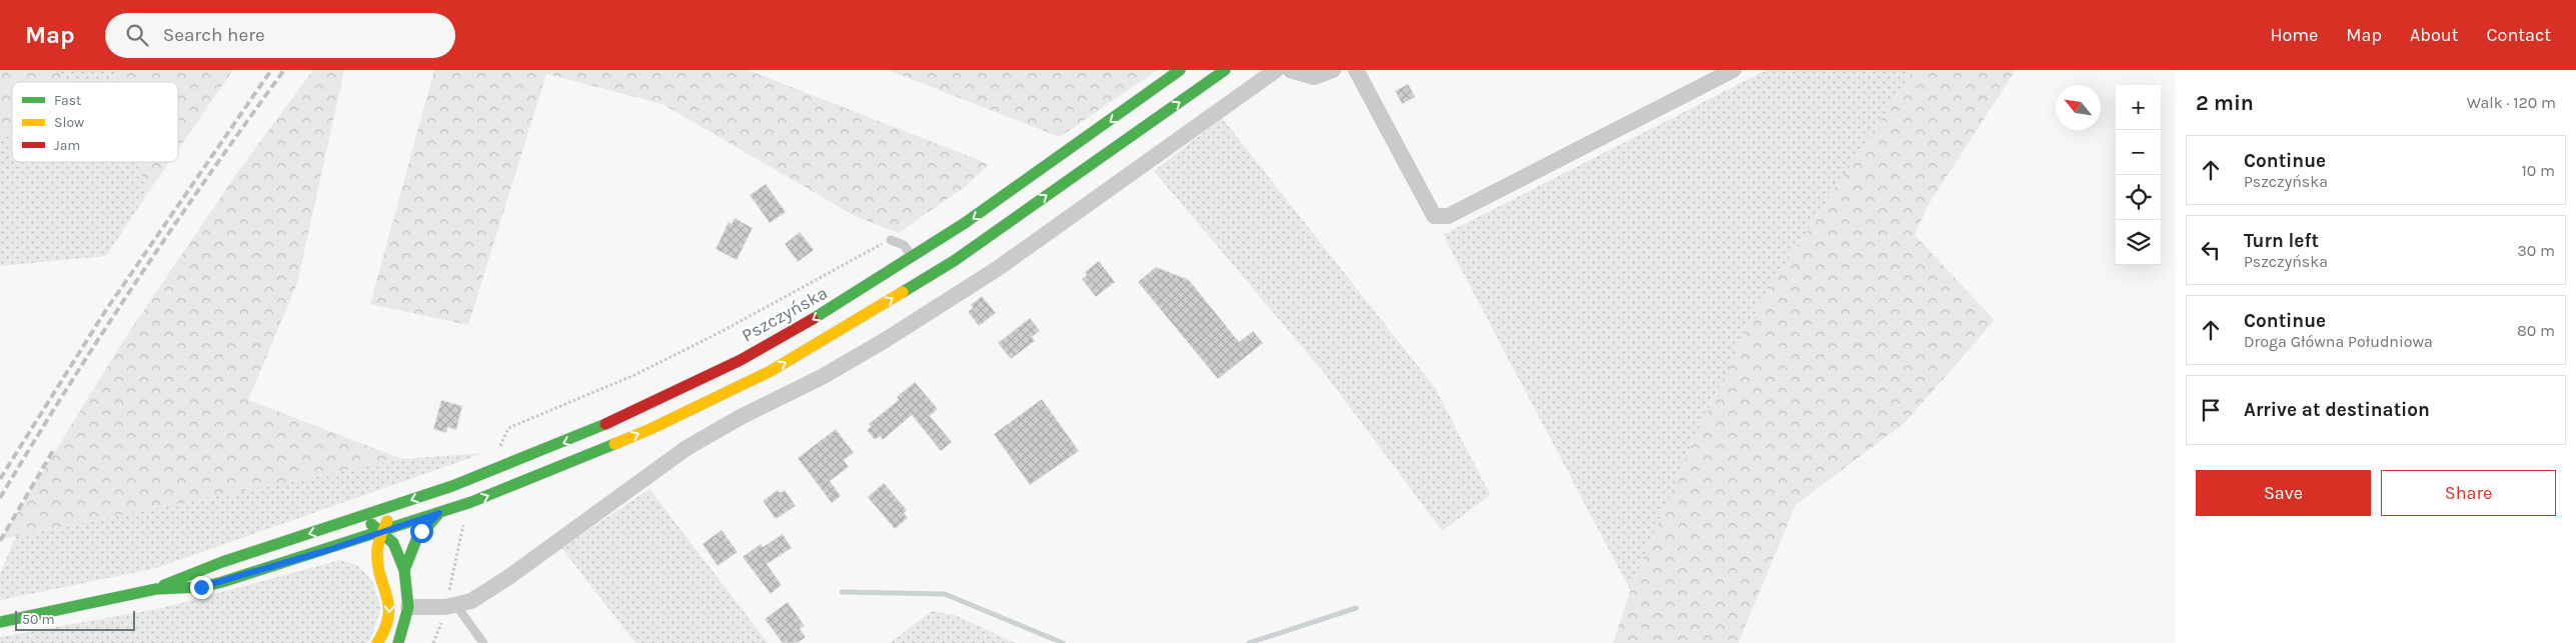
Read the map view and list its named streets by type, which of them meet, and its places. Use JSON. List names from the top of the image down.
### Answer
{
  "streets": {
    "main road": ["Pszczyńska"]
  },
  "legend": ["Fast", "Slow", "Jam"],
  "scale_bar": "50 m",
  "north": "top left",
  "page": {
    "header": "Map",
    "search": "Search here",
    "nav": [
      "Home",
      "Map",
      "About",
      "Contact"
    ],
    "heading": ["2 min", "Walk · 120 m"],
    "map_buttons": ["+", "−"],
    "list": [
      ["Continue", "Pszczyńska", "10 m"],
      ["Turn left", "Pszczyńska", "30 m"],
      ["Continue", "Droga Główna Południowa", "80 m"],
      "Arrive at destination"
    ],
    "buttons": ["Save", "Share"],
    "scale": "50 m"
  }
}
